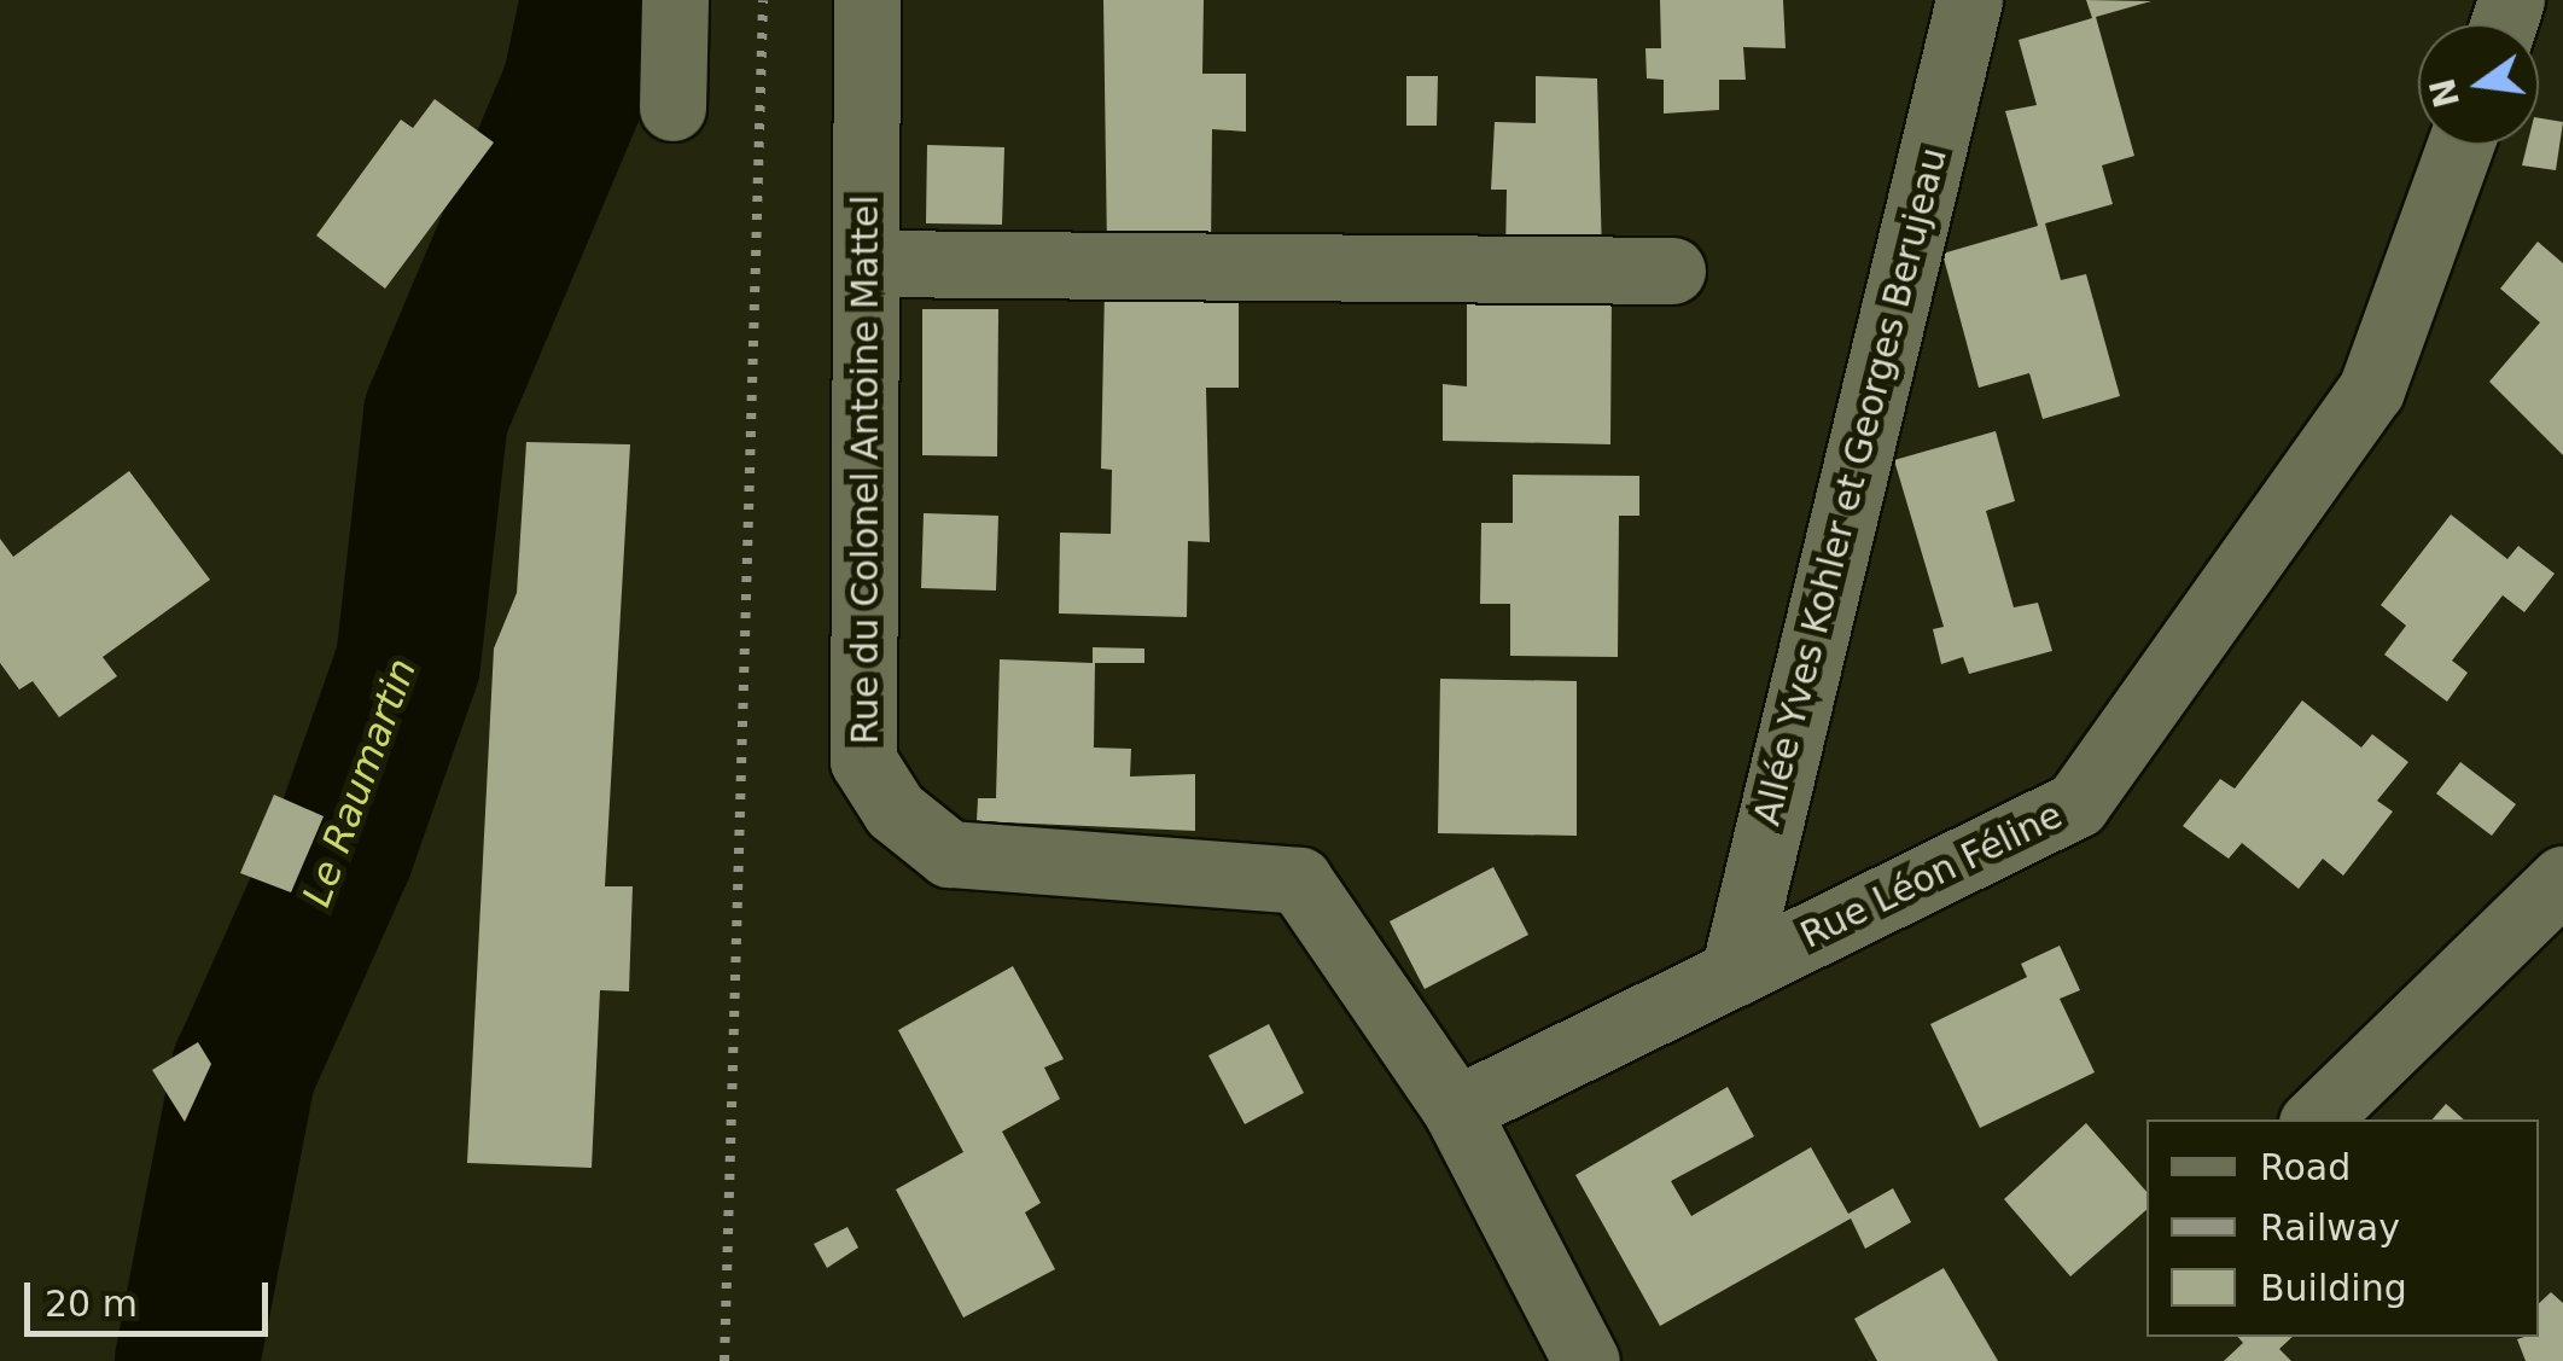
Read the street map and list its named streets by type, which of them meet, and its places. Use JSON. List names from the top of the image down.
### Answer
{
  "streets": {
    "street": ["Rue du Colonel Antoine Mattel", "Allée Yves Kohler et Georges Berujeau", "Rue Léon Féline"]
  },
  "crossings": [
    ["Rue du Colonel Antoine Mattel", "Rue Léon Féline"],
    ["Allée Yves Kohler et Georges Berujeau", "Rue Léon Féline"]
  ],
  "water": ["Le Raumartin"],
  "legend": ["Road", "Railway", "Building"],
  "scale_bar": "20 m",
  "north": "left"
}
